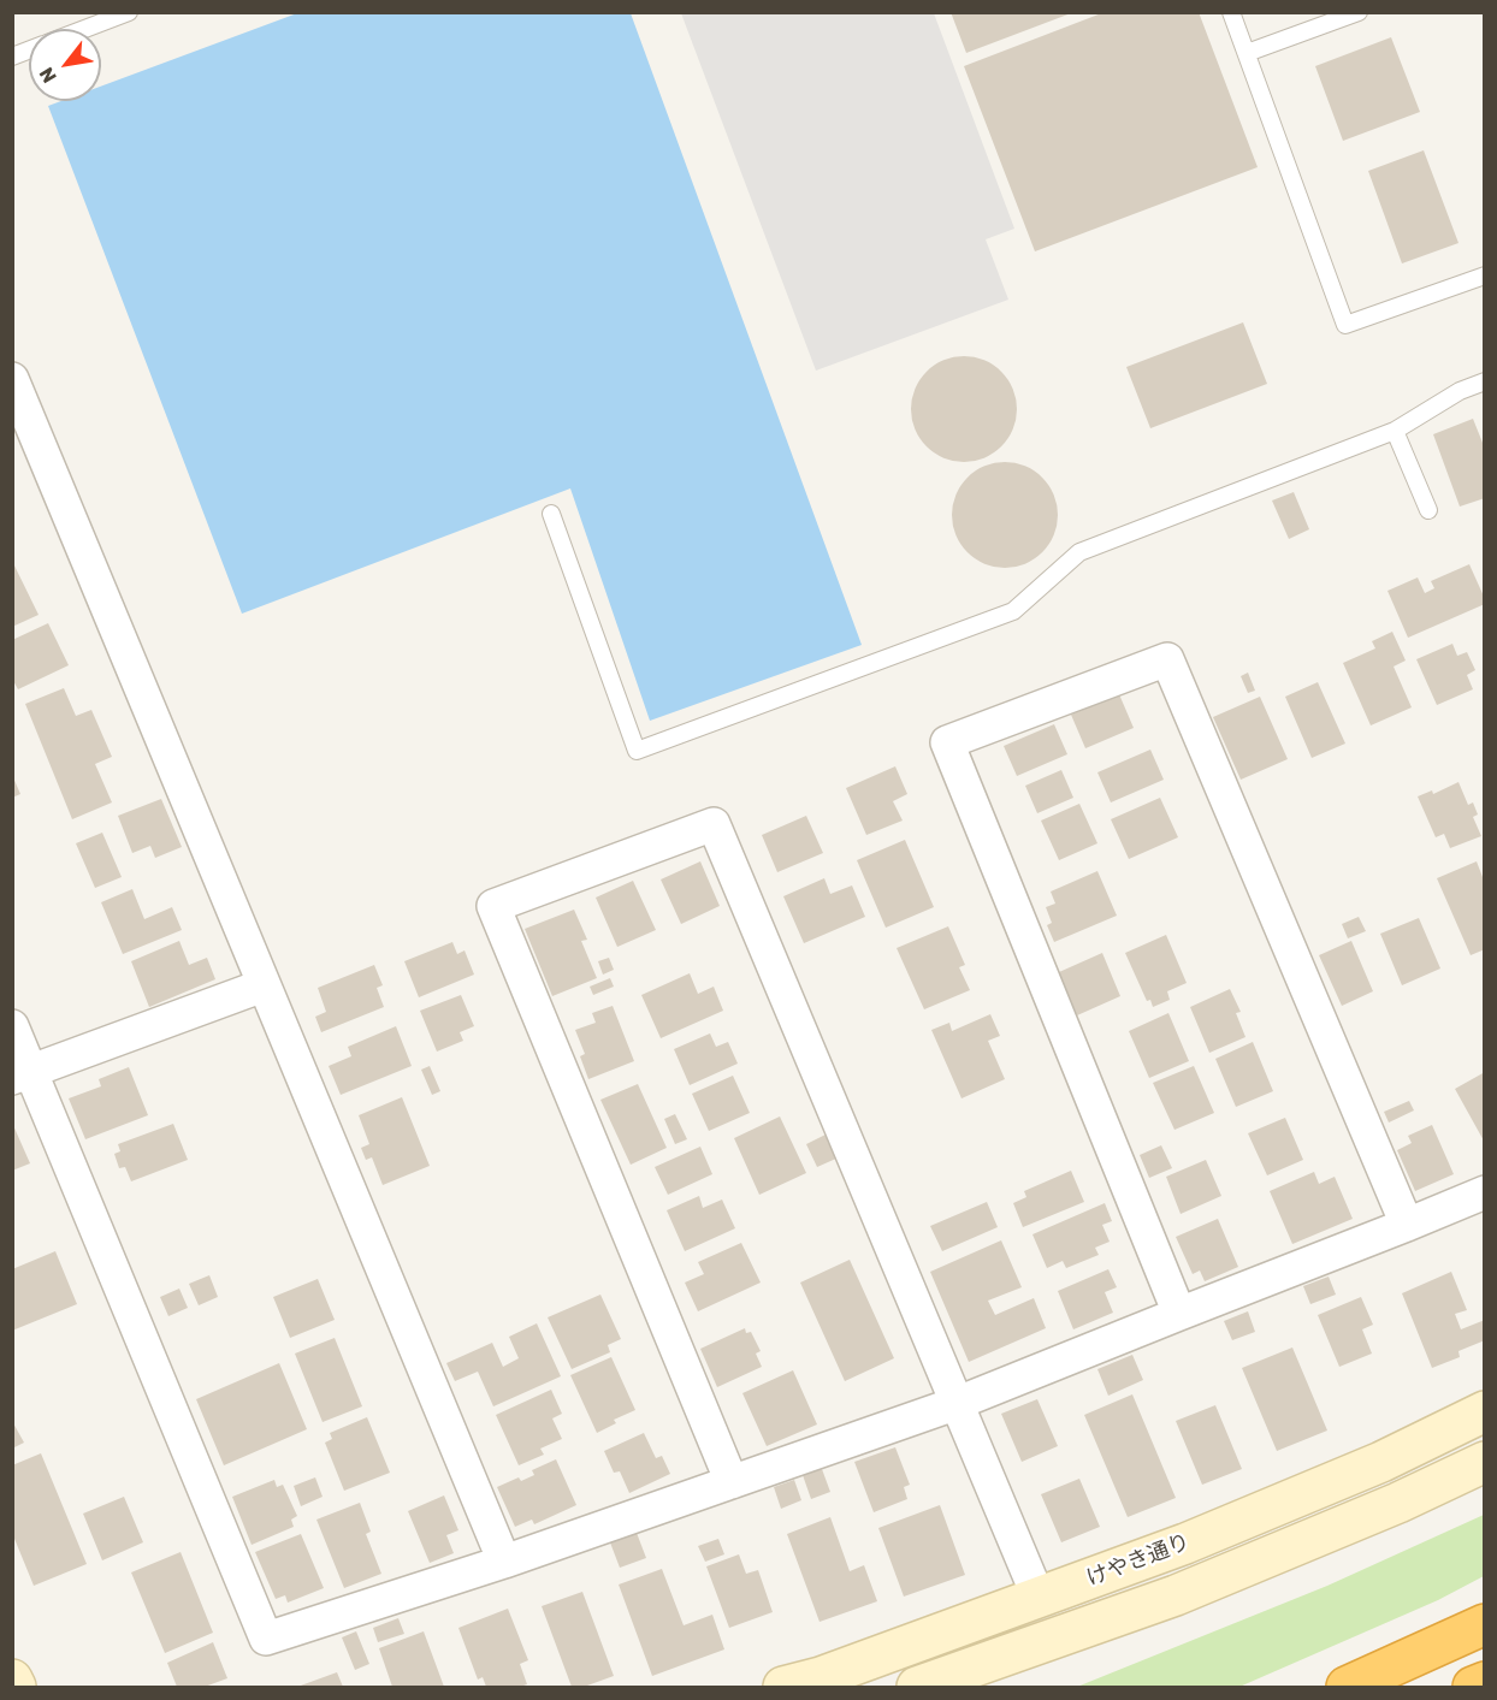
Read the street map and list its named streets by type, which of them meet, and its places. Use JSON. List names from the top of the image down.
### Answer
{
  "streets": {
    "street": ["けやき通り"]
  },
  "north": "bottom left"
}
